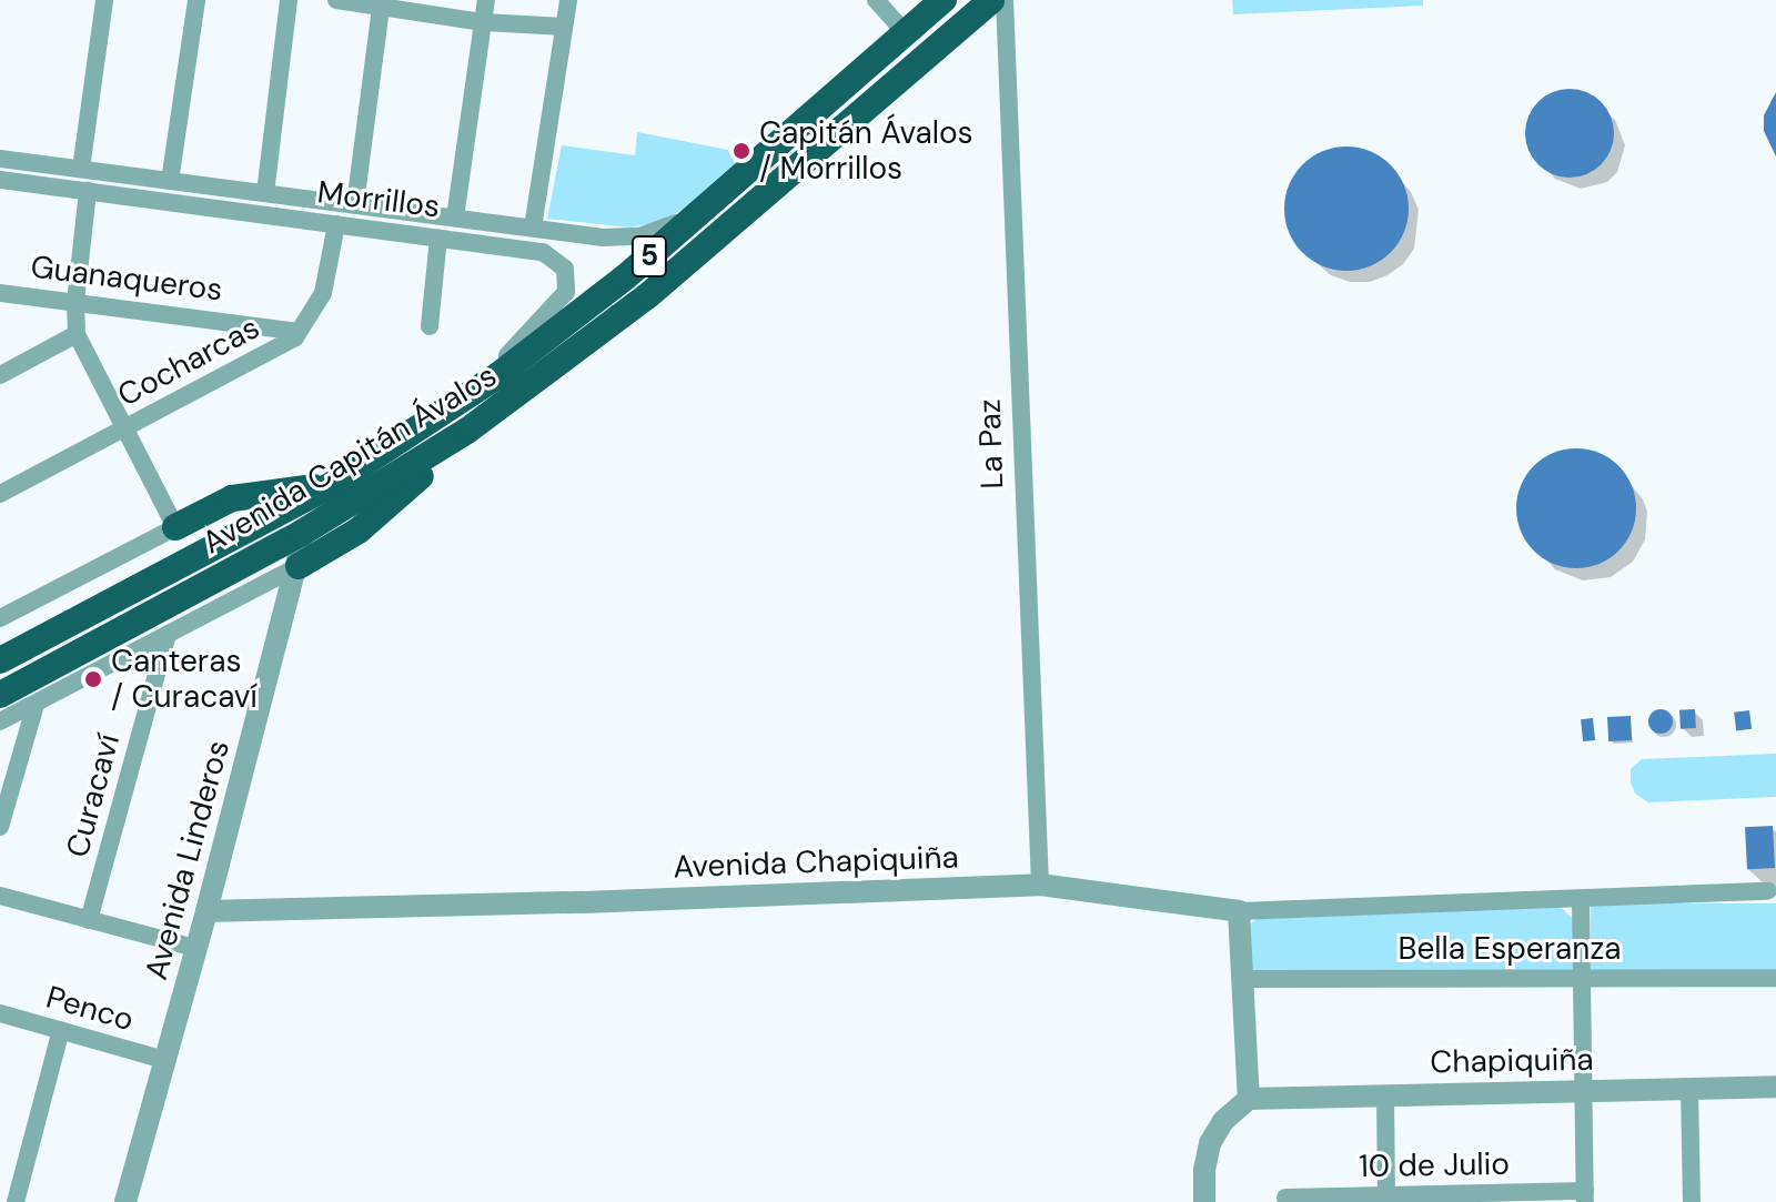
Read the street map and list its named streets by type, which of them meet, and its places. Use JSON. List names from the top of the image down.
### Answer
{
  "streets": {
    "highway": ["5", "Avenida Capitán Ávalos"],
    "street": [
      "Morrillos",
      "Guanaqueros",
      "Cocharcas",
      "La Paz",
      "Curacaví",
      "Avenida Linderos",
      "Avenida Chapiquiña",
      "Bella Esperanza",
      "Penco",
      "Chapiquiña",
      "10 de Julio"
    ]
  },
  "crossings": [
    ["Morrillos", "Cocharcas"],
    ["Morrillos", "Avenida Capitán Ávalos"],
    ["Guanaqueros", "Cocharcas"],
    ["La Paz", "Avenida Chapiquiña"],
    ["Avenida Capitán Ávalos", "Curacaví"],
    ["Avenida Capitán Ávalos", "Avenida Linderos"],
    ["Avenida Linderos", "Avenida Chapiquiña"],
    ["Avenida Linderos", "Penco"],
    ["Avenida Chapiquiña", "Bella Esperanza"]
  ],
  "places": ["Capitán Ávalos / Morrillos", "Canteras / Curacaví"]
}
